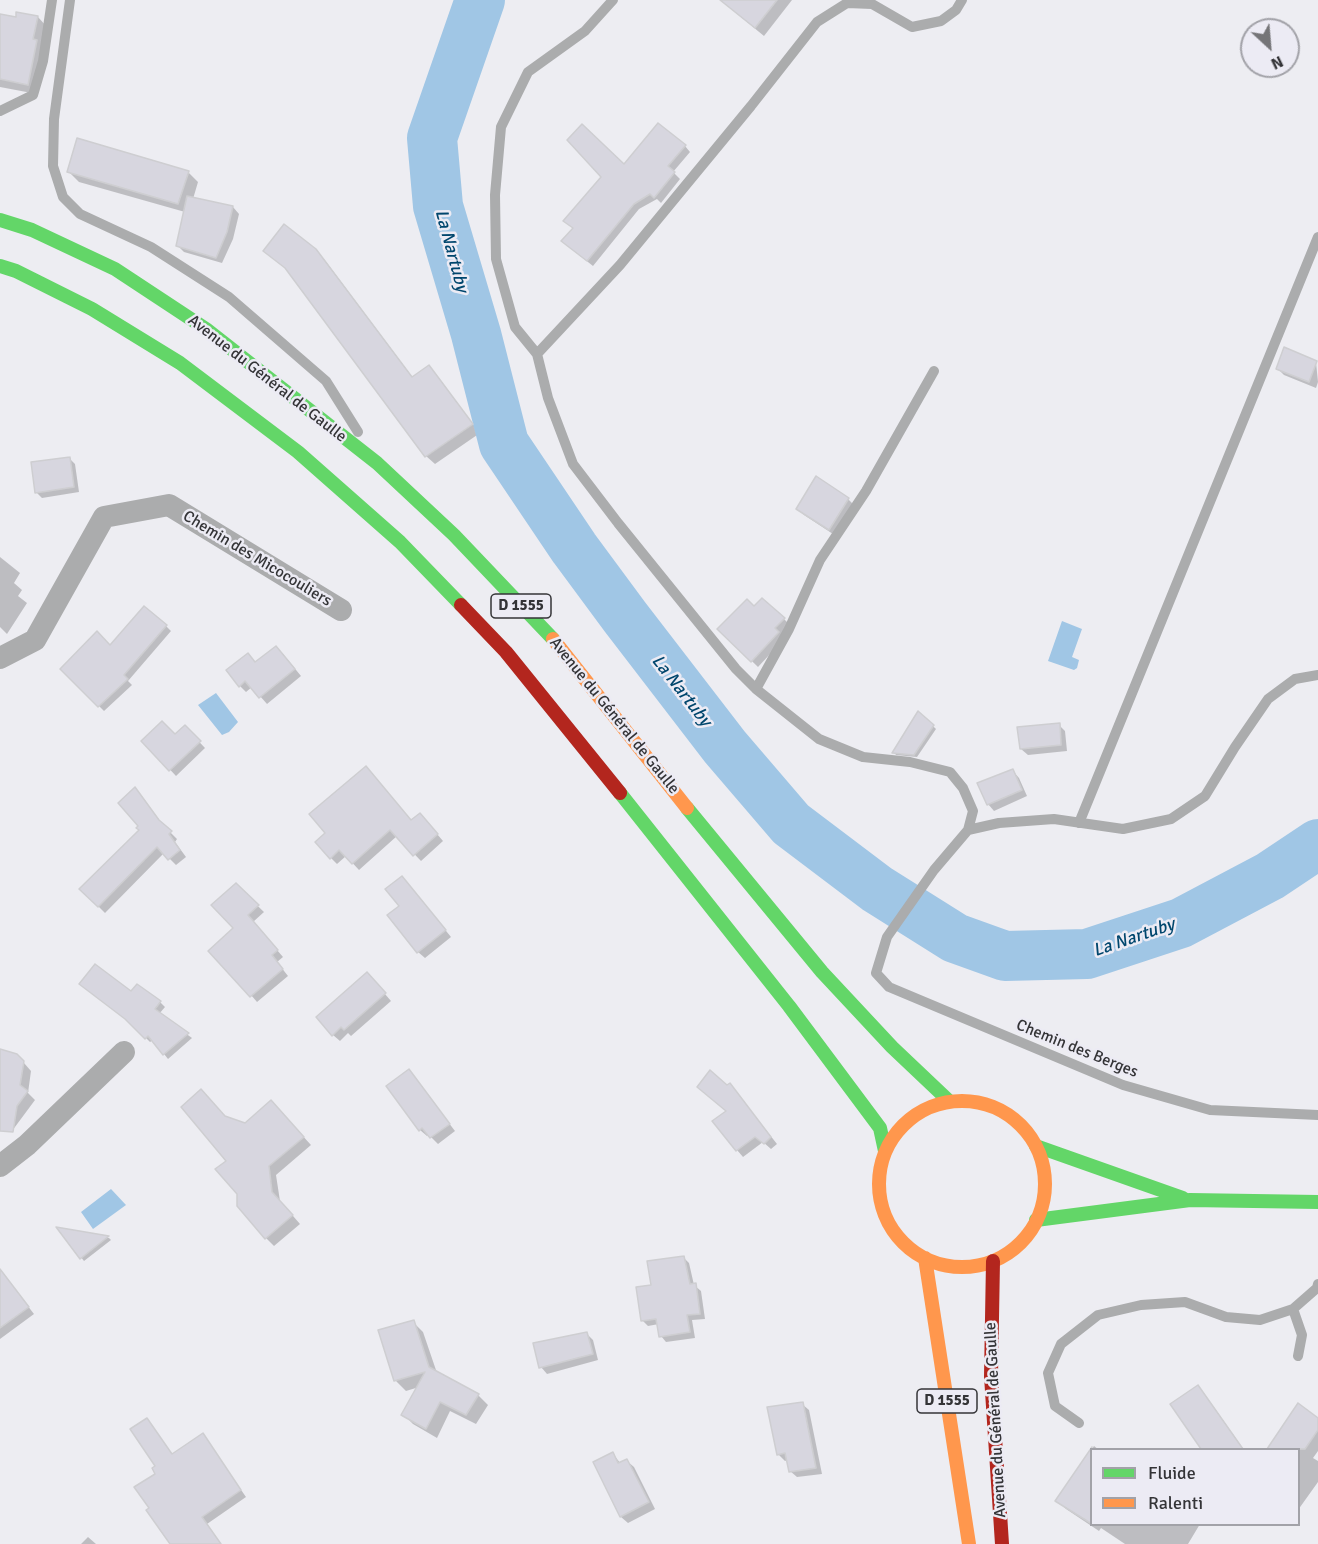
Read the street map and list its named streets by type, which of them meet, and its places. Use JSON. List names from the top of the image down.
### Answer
{
  "streets": {
    "main road": ["Avenue du Général de Gaulle", "D 1555"],
    "street": ["Chemin des Micocouliers"],
    "lane": ["Chemin des Berges"]
  },
  "crossings": [
    ["Avenue du Général de Gaulle", "D 1555"]
  ],
  "water": ["La Nartuby"],
  "legend": ["Fluide", "Ralenti"],
  "north": "bottom right"
}
